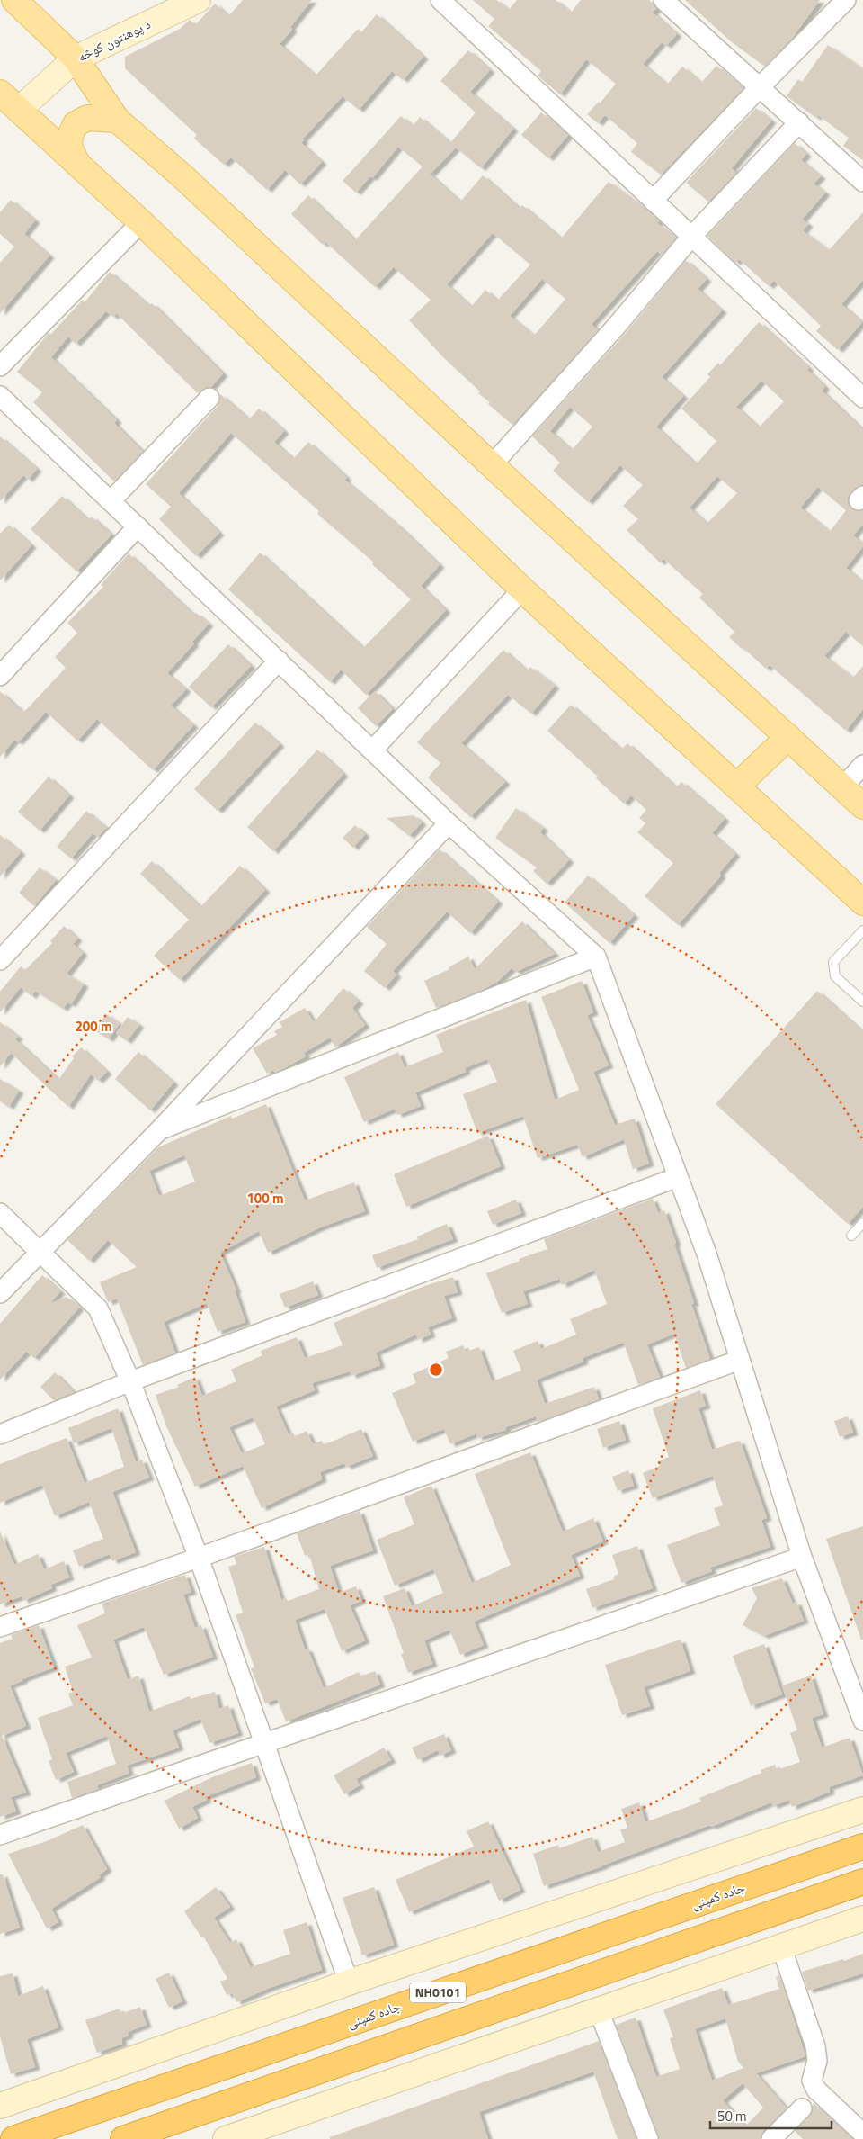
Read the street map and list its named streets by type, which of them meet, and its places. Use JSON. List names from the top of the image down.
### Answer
{
  "streets": {
    "highway": ["جاده کمپنی", "NH0101"],
    "street": ["د پوهنتون کوڅه"]
  },
  "scale_bar": "50 m",
  "rings": ["200 m", "100 m"]
}
